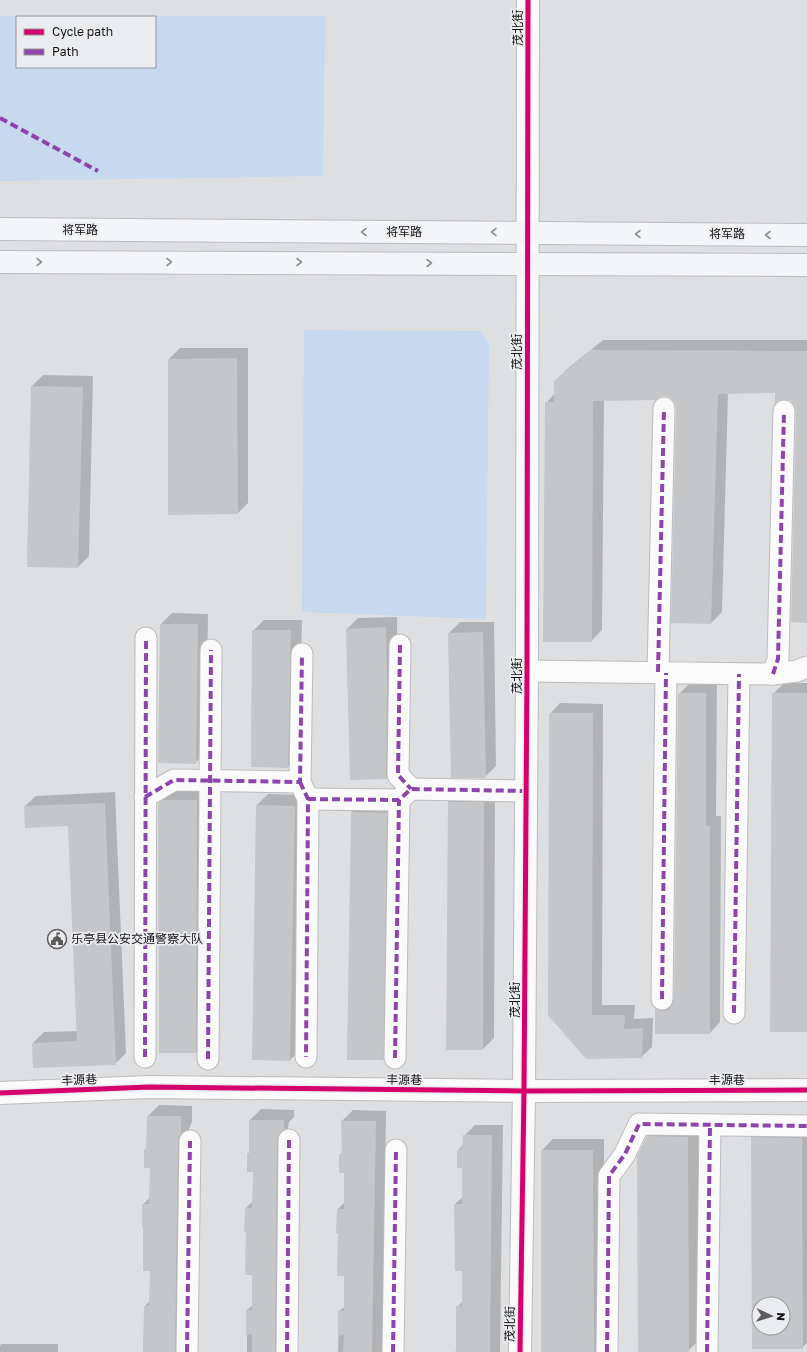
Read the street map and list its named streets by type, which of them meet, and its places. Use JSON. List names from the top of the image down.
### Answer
{
  "streets": {
    "main road": ["将军路"],
    "street": ["茂北街", "丰源巷"]
  },
  "crossings": [
    ["茂北街", "将军路"],
    ["茂北街", "丰源巷"]
  ],
  "places": {
    "public building": ["乐亭县公安交通警察大队"]
  },
  "legend": ["Cycle path", "Path"],
  "north": "right"
}
